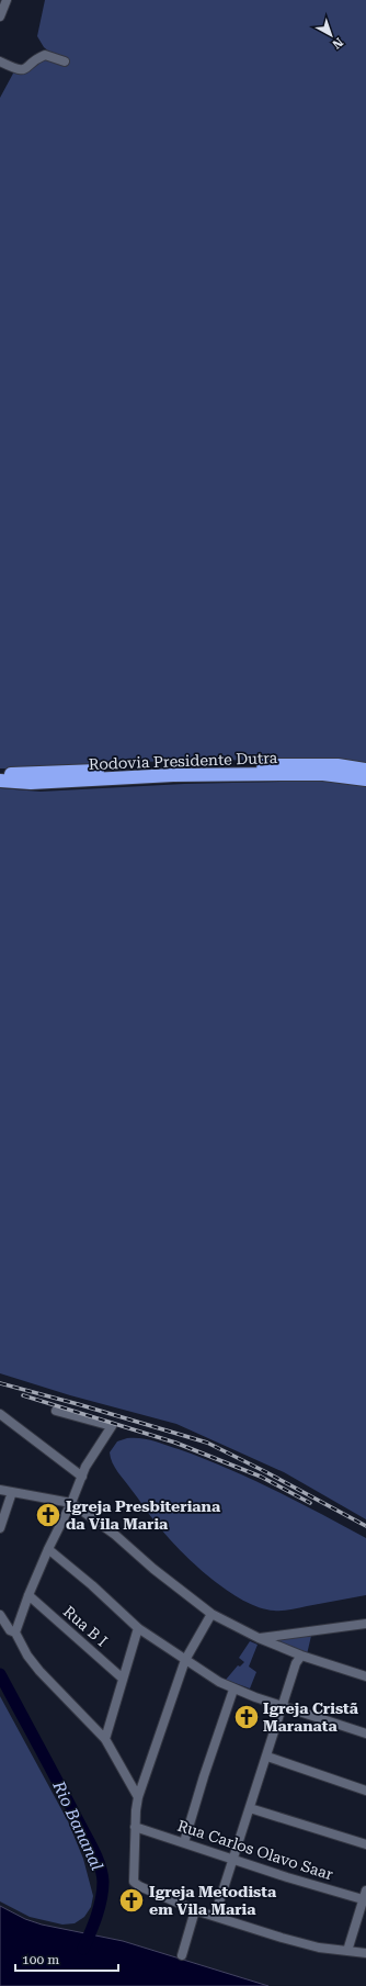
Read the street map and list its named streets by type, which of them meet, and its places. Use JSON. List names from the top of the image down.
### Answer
{
  "streets": {
    "highway": ["Rodovia Presidente Dutra"],
    "street": ["Rua B I", "Rua Carlos Olavo Saar"]
  },
  "water": ["Rio Bananal"],
  "places": {
    "church": ["Igreja Presbiteriana da Vila Maria", "Igreja Cristã Maranata", "Igreja Metodista em Vila Maria"]
  },
  "scale_bar": "100 m",
  "north": "bottom right"
}
